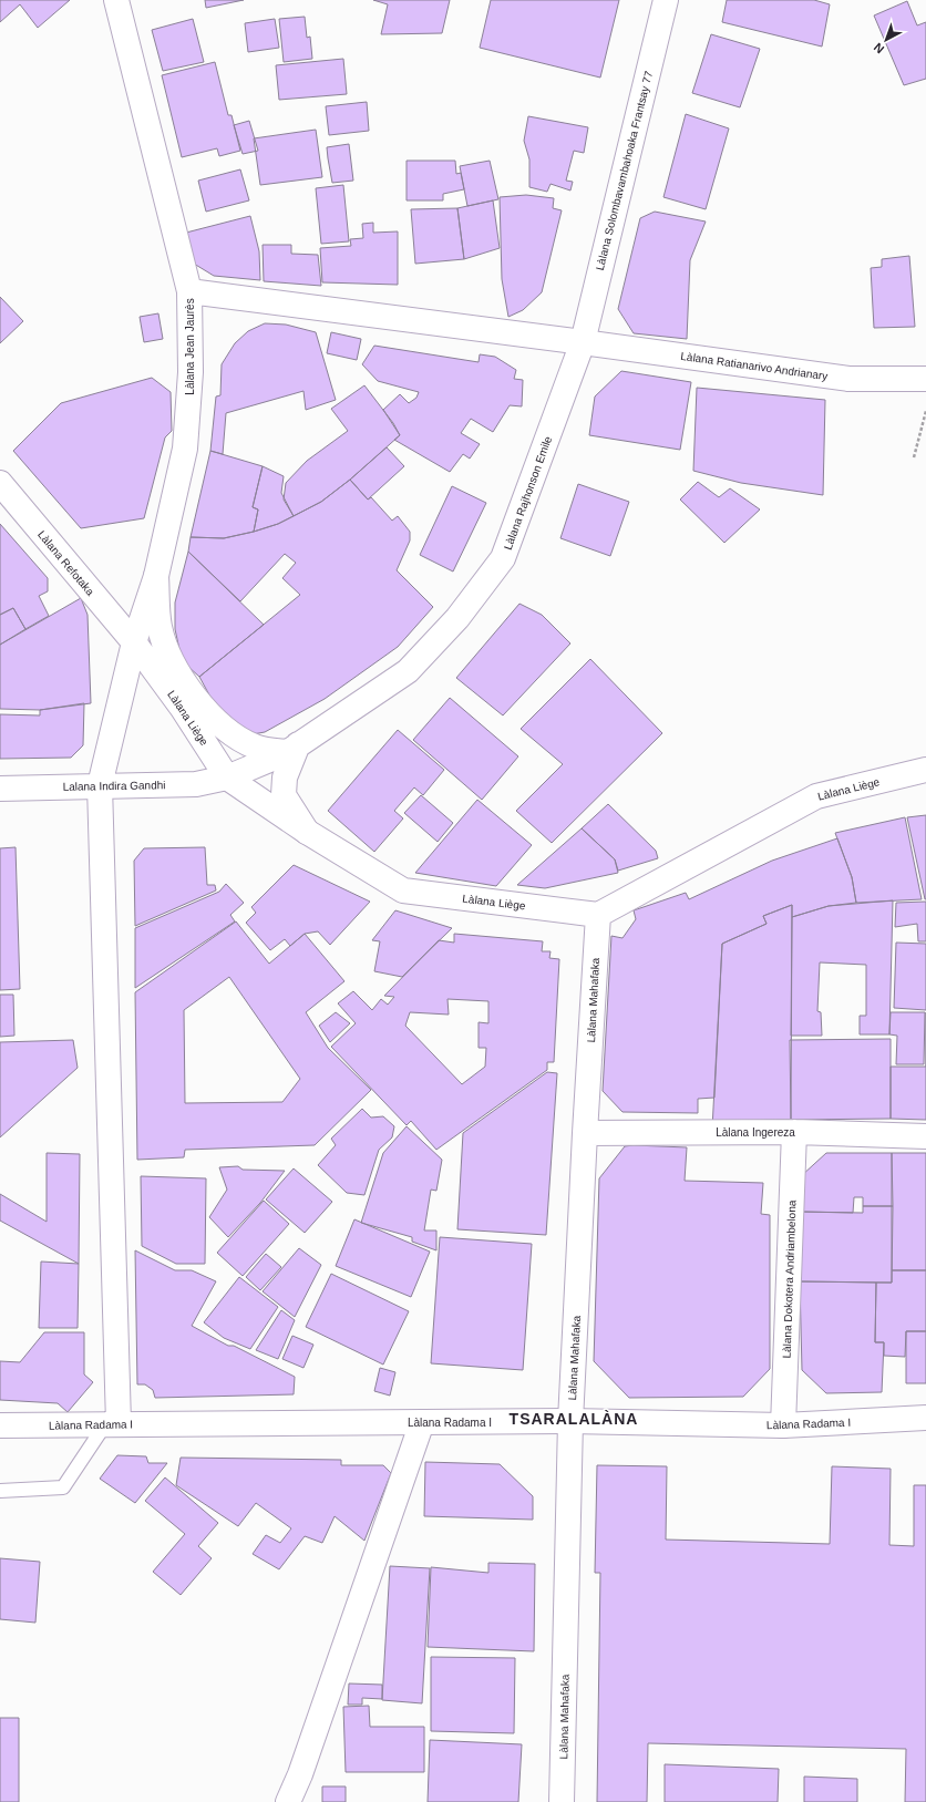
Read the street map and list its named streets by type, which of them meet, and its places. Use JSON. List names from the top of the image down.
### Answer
{
  "streets": {
    "street": [
      "Làlana Solombavambahoaka Frantsay 77",
      "Làlana Jean Jaurès",
      "Làlana Ratianarivo Andrianary",
      "Làlana Rajhonson Emile",
      "Làlana Refotaka",
      "Làlana Liège",
      "Lalana Indira Gandhi",
      "Làlana Mahafaka",
      "Làlana Ingereza",
      "Làlana Dokotera Andriambelona",
      "Làlana Radama I"
    ]
  },
  "crossings": [
    ["Làlana Solombavambahoaka Frantsay 77", "Làlana Ratianarivo Andrianary"],
    ["Làlana Solombavambahoaka Frantsay 77", "Làlana Rajhonson Emile"],
    ["Làlana Jean Jaurès", "Làlana Ratianarivo Andrianary"],
    ["Làlana Jean Jaurès", "Làlana Refotaka"],
    ["Làlana Jean Jaurès", "Làlana Liège"],
    ["Làlana Jean Jaurès", "Lalana Indira Gandhi"],
    ["Làlana Jean Jaurès", "Làlana Radama I"],
    ["Làlana Ratianarivo Andrianary", "Làlana Rajhonson Emile"],
    ["Làlana Rajhonson Emile", "Làlana Liège"],
    ["Làlana Rajhonson Emile", "Lalana Indira Gandhi"],
    ["Làlana Refotaka", "Làlana Liège"],
    ["Làlana Liège", "Lalana Indira Gandhi"],
    ["Làlana Liège", "Làlana Mahafaka"],
    ["Làlana Mahafaka", "Làlana Ingereza"],
    ["Làlana Mahafaka", "Làlana Radama I"],
    ["Làlana Ingereza", "Làlana Dokotera Andriambelona"],
    ["Làlana Dokotera Andriambelona", "Làlana Radama I"]
  ],
  "districts": ["TSARALALÀNA"],
  "north": "bottom left"
}
